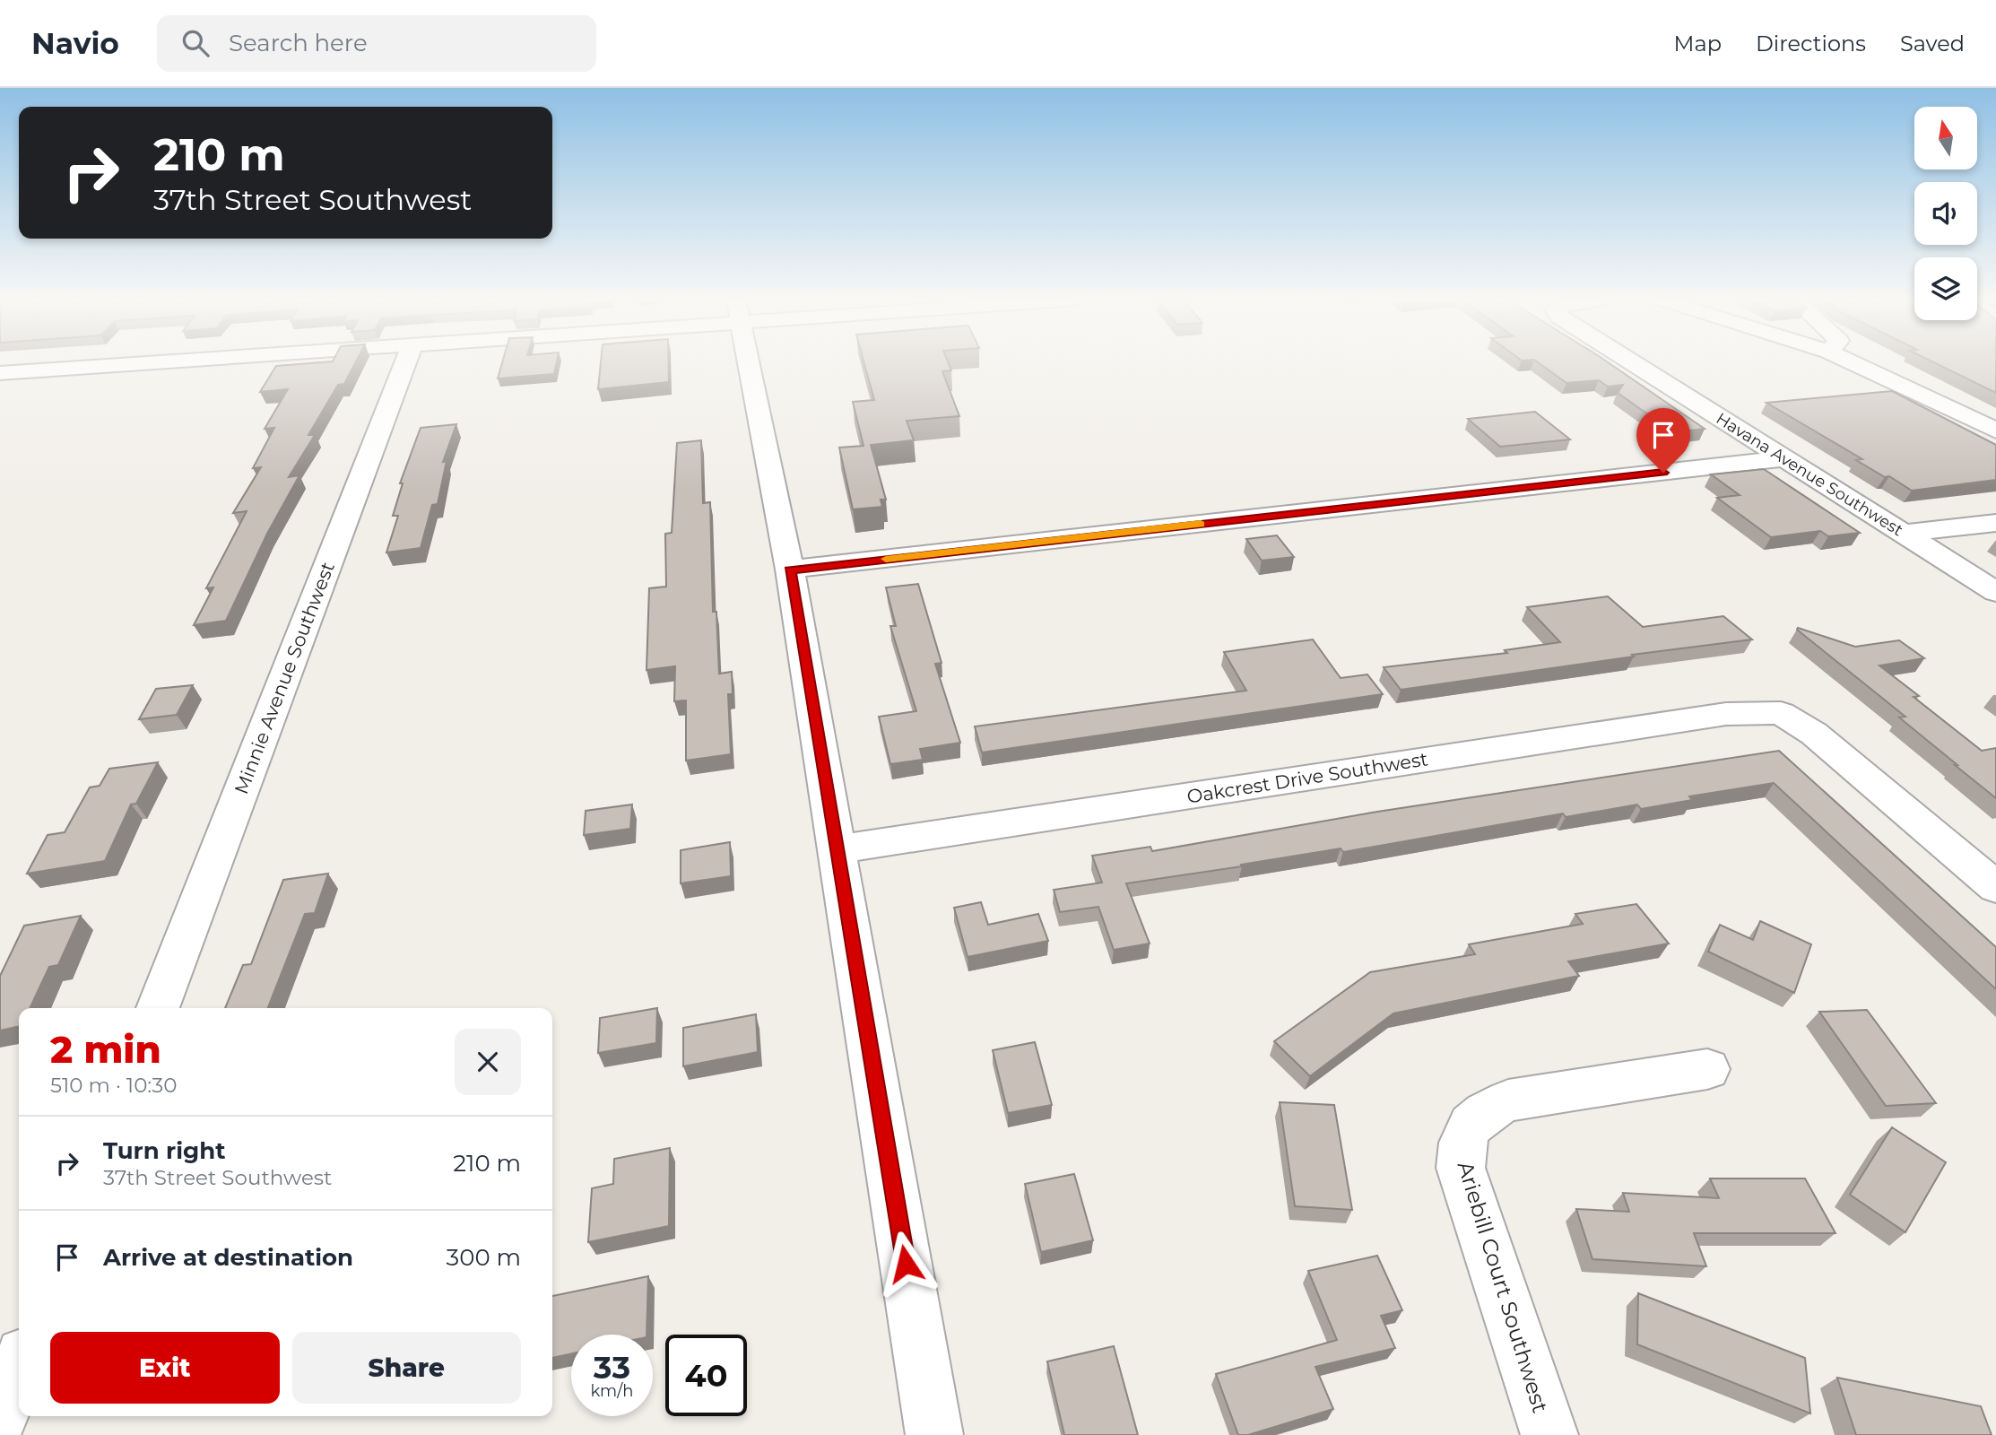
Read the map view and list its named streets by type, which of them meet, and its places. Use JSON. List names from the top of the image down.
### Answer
{
  "streets": {
    "street": [
      "Havana Avenue Southwest",
      "Minnie Avenue Southwest",
      "Oakcrest Drive Southwest",
      "Ariebill Court Southwest"
    ]
  },
  "north": "top",
  "page": {
    "header": "Navio",
    "search": "Search here",
    "nav": ["Map", "Directions", "Saved"],
    "turn": ["210 m", "37th Street Southwest"],
    "heading": ["2 min", "510 m · 10:30"],
    "list": [
      {
        "name": "Turn right",
        "note": "37th Street Southwest",
        "value": "210 m"
      },
      {
        "name": "Arrive at destination",
        "value": "300 m"
      }
    ],
    "buttons": ["Exit", "Share"],
    "speed": "33 km/h",
    "limit": "40"
  }
}
